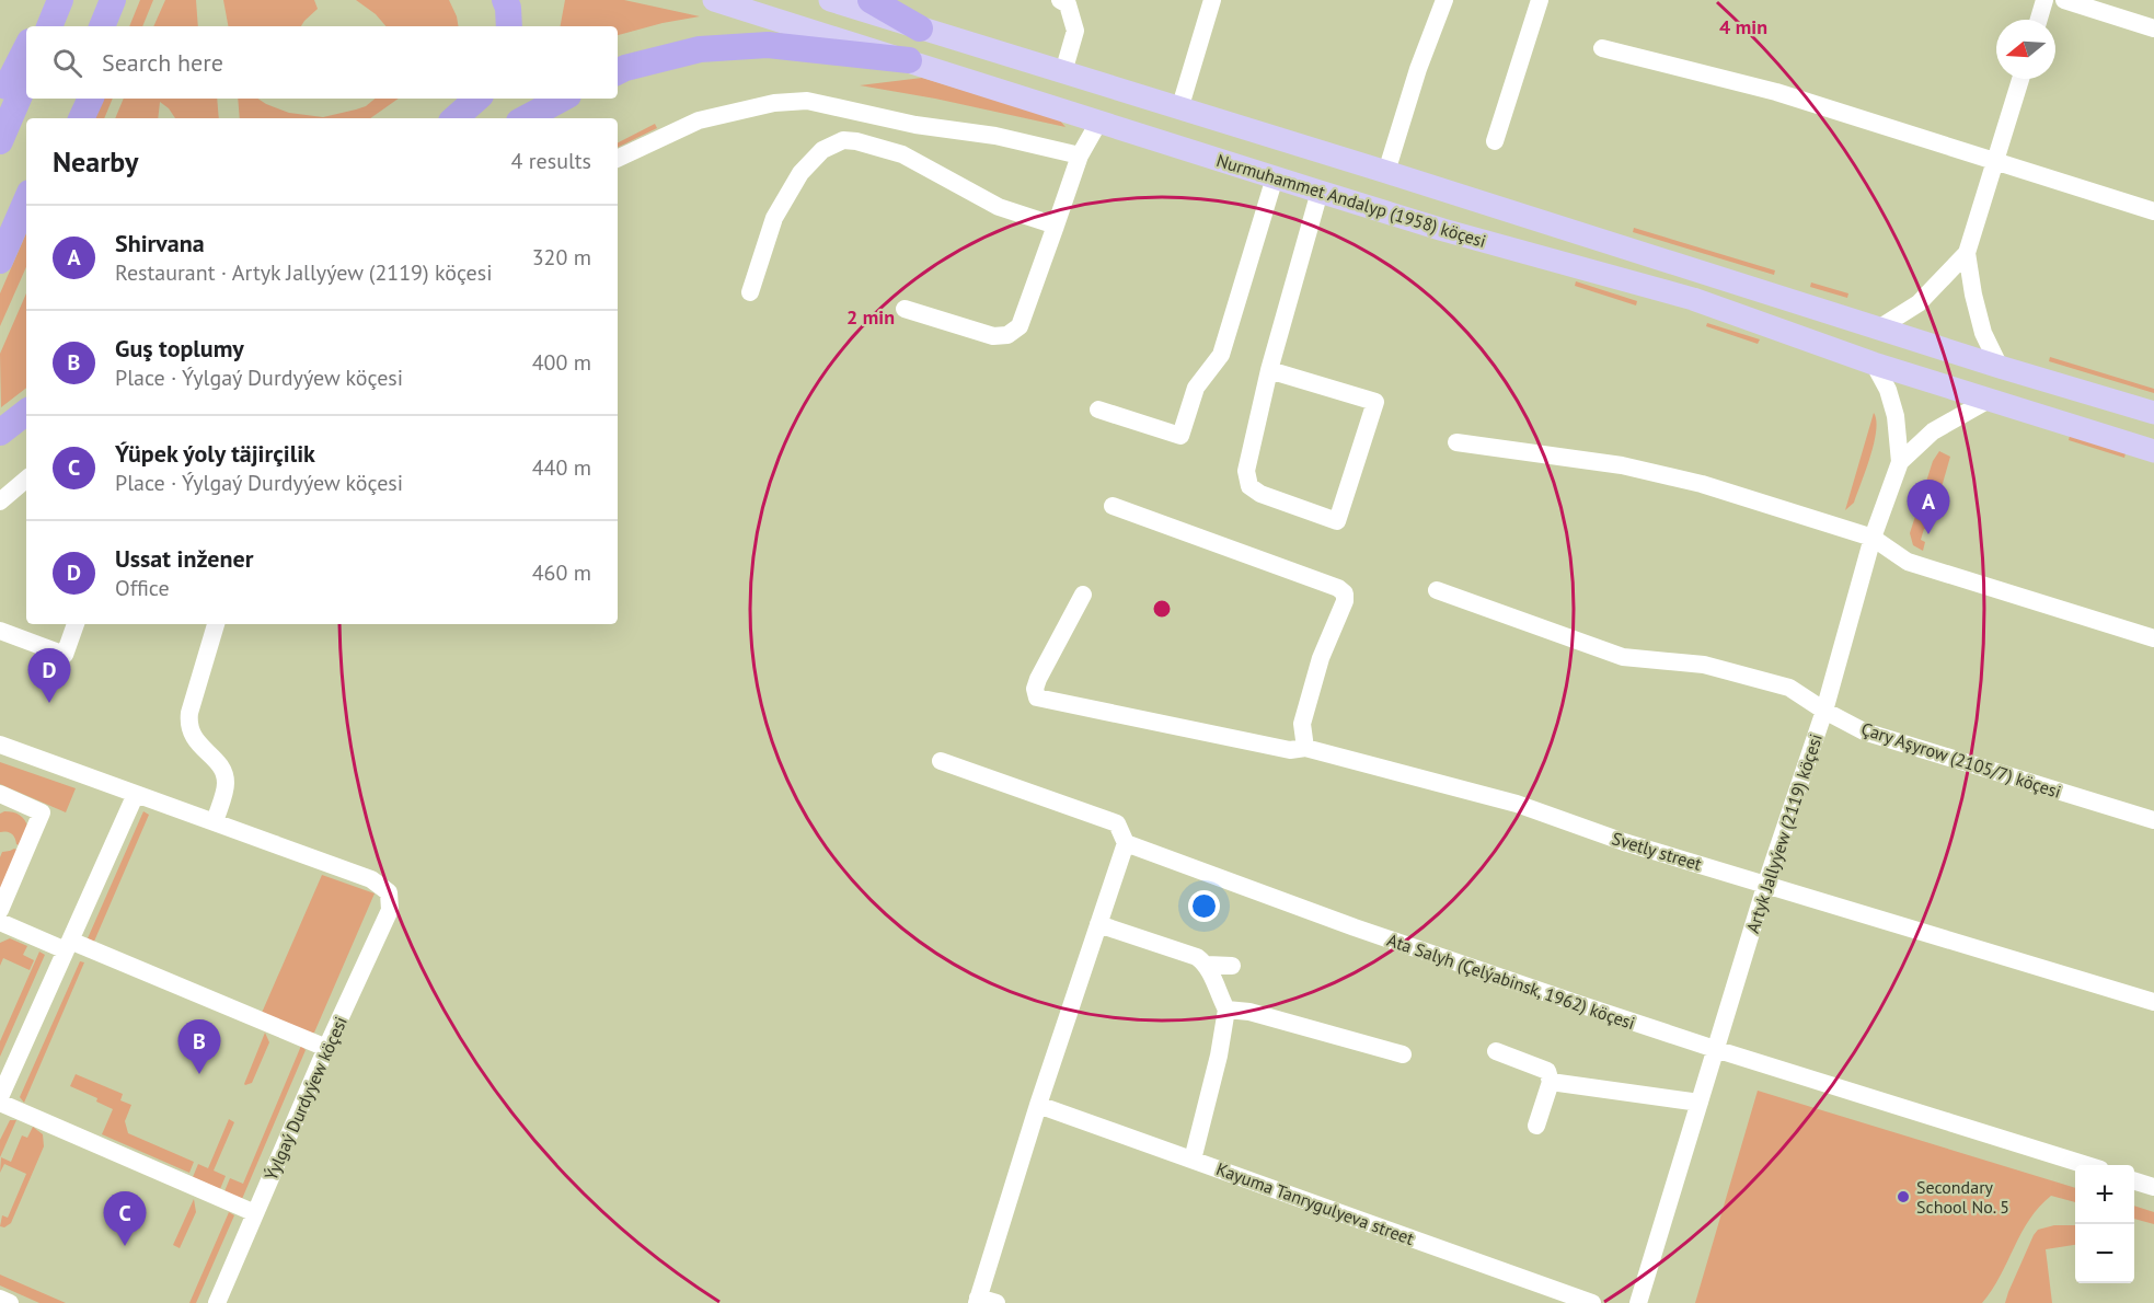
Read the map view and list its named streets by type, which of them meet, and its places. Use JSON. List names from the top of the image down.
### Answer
{
  "streets": {
    "main road": ["Nurmuhammet Andalyp (1958) köçesi"],
    "street": [
      "Çary Aşyrow (2105/7) köçesi",
      "Artyk Jallyýew (2119) köçesi",
      "Svetly street",
      "Ata Salyh (Çelýabinsk, 1962) köçesi",
      "Ýylgaý Durdyýew köçesi",
      "Kayuma Tanrygulyeva street"
    ]
  },
  "crossings": [
    ["Nurmuhammet Andalyp (1958) köçesi", "Artyk Jallyýew (2119) köçesi"],
    ["Çary Aşyrow (2105/7) köçesi", "Artyk Jallyýew (2119) köçesi"],
    ["Artyk Jallyýew (2119) köçesi", "Svetly street"],
    ["Artyk Jallyýew (2119) köçesi", "Ata Salyh (Çelýabinsk, 1962) köçesi"]
  ],
  "places": ["Secondary School No. 5"],
  "north": "left",
  "page": {
    "search": "Search here",
    "heading": ["Nearby", "4 results"],
    "list": [
      {
        "mark": "A",
        "name": "Shirvana",
        "note": "Restaurant · Artyk Jallyýew (2119) köçesi",
        "value": "320 m"
      },
      {
        "mark": "B",
        "name": "Guş toplumy",
        "note": "Place · Ýylgaý Durdyýew köçesi",
        "value": "400 m"
      },
      {
        "mark": "C",
        "name": "Ýüpek ýoly täjirçilik",
        "note": "Place · Ýylgaý Durdyýew köçesi",
        "value": "440 m"
      },
      {
        "mark": "D",
        "name": "Ussat inžener",
        "note": "Office",
        "value": "460 m"
      }
    ],
    "pins": [
      "A",
      "D",
      "B",
      "C"
    ],
    "map_buttons": ["+", "−"]
  },
  "rings": ["4 min", "2 min"]
}
